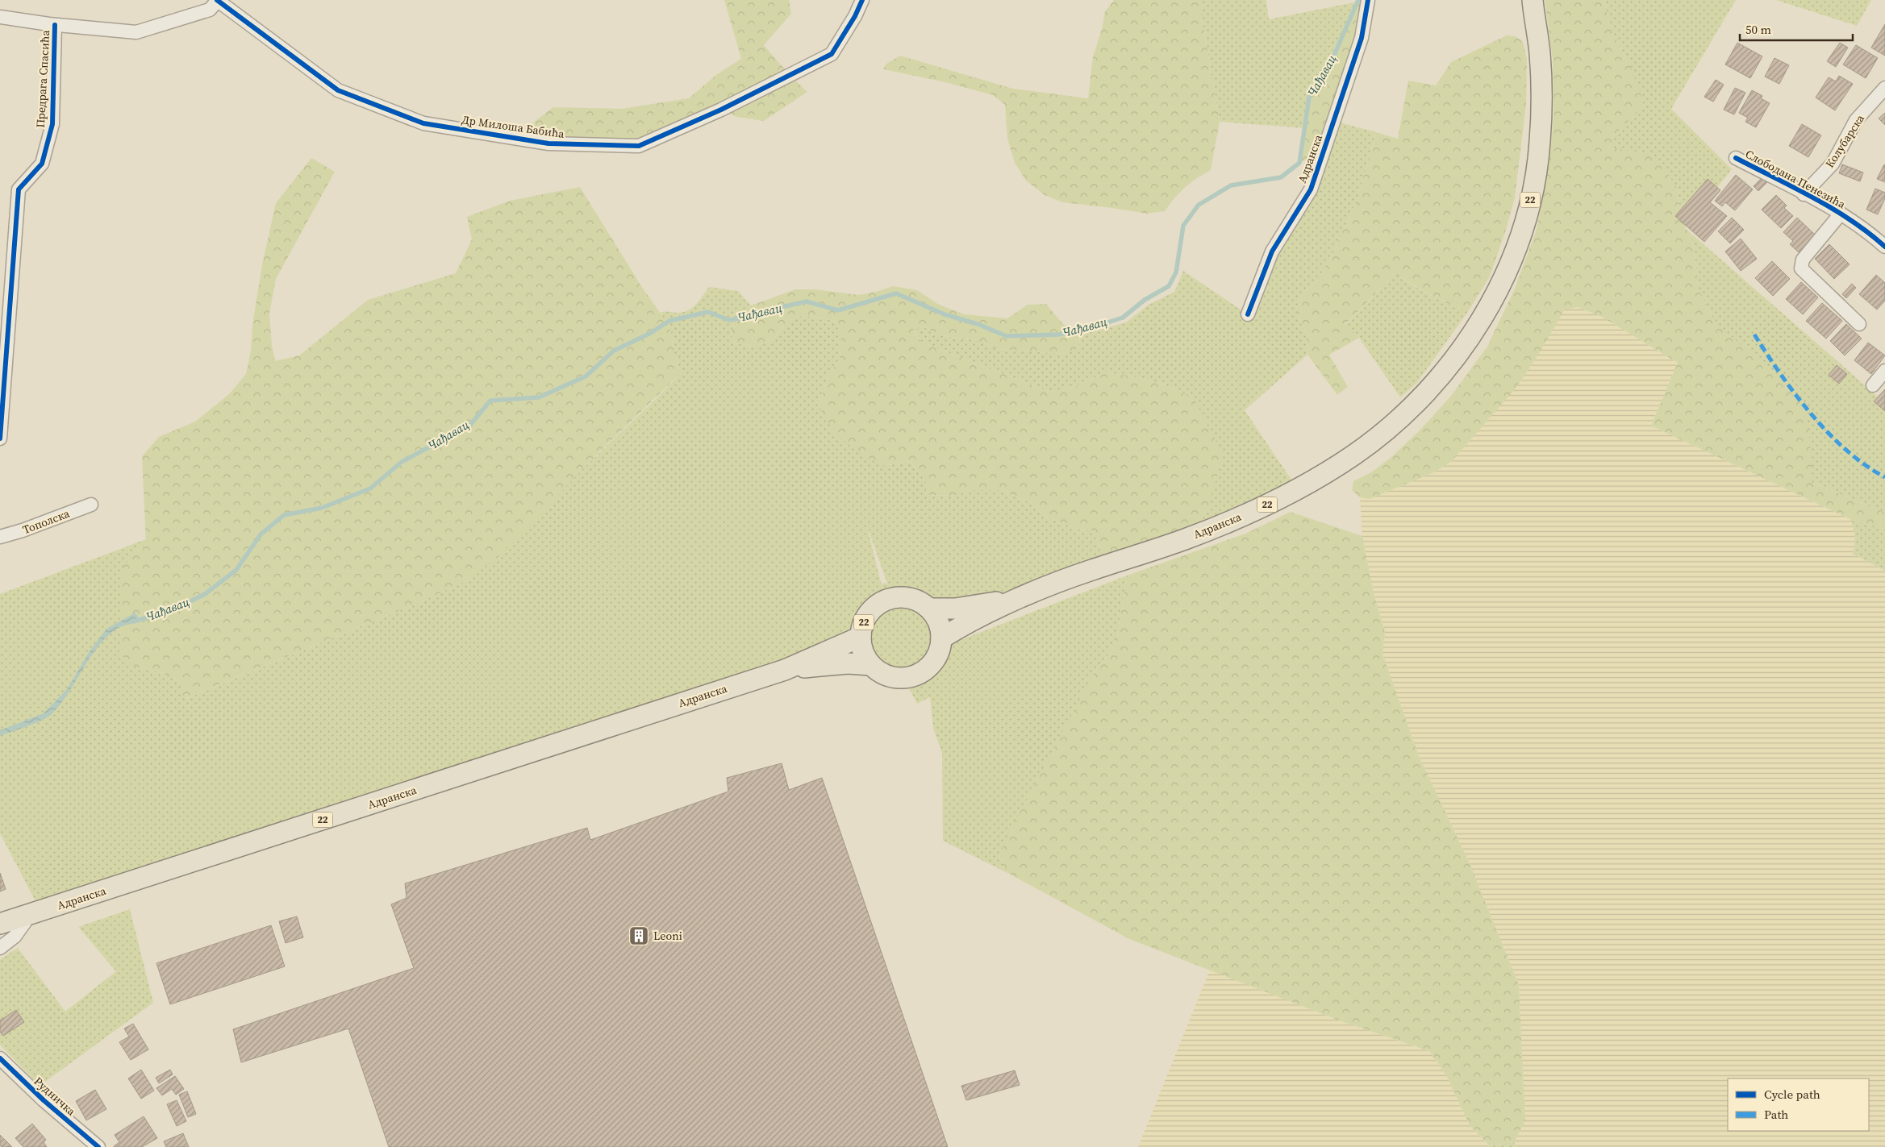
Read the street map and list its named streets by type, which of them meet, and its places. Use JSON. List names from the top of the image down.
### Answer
{
  "streets": {
    "main road": ["Адранска", "22"],
    "street": [
      "Предрага Спасића",
      "Др Милоша Бабића",
      "Колубарска",
      "Слободана Пенезића",
      "Тополска",
      "Рудничка"
    ]
  },
  "crossings": [
    ["Колубарска", "Слободана Пенезића"],
    ["Адранска", "22"]
  ],
  "water": ["Чађавац"],
  "places": {
    "building": ["Leoni"]
  },
  "legend": ["Cycle path", "Path"],
  "scale_bar": "50 m"
}
